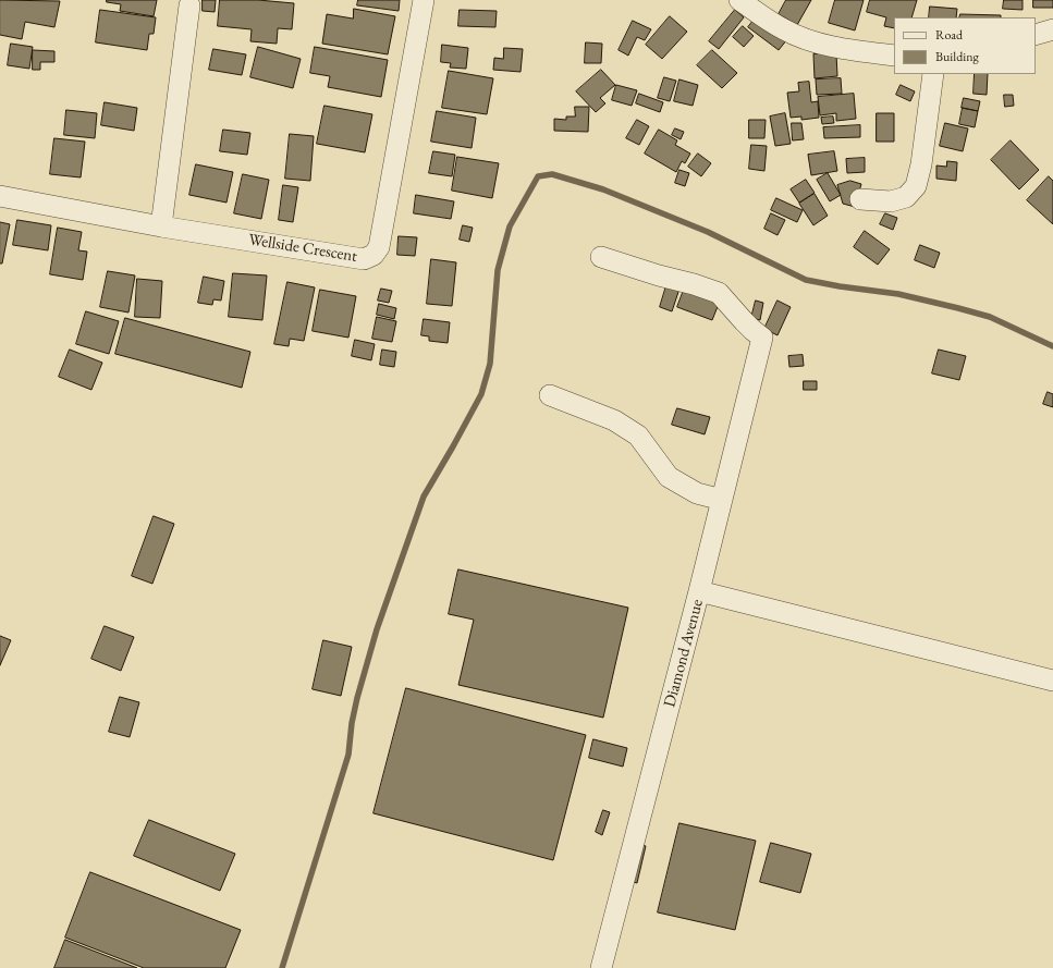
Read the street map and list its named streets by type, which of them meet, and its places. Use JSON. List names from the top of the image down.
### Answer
{
  "streets": {
    "street": ["Wellside Crescent", "Diamond Avenue"]
  },
  "legend": ["Road", "Building"]
}
